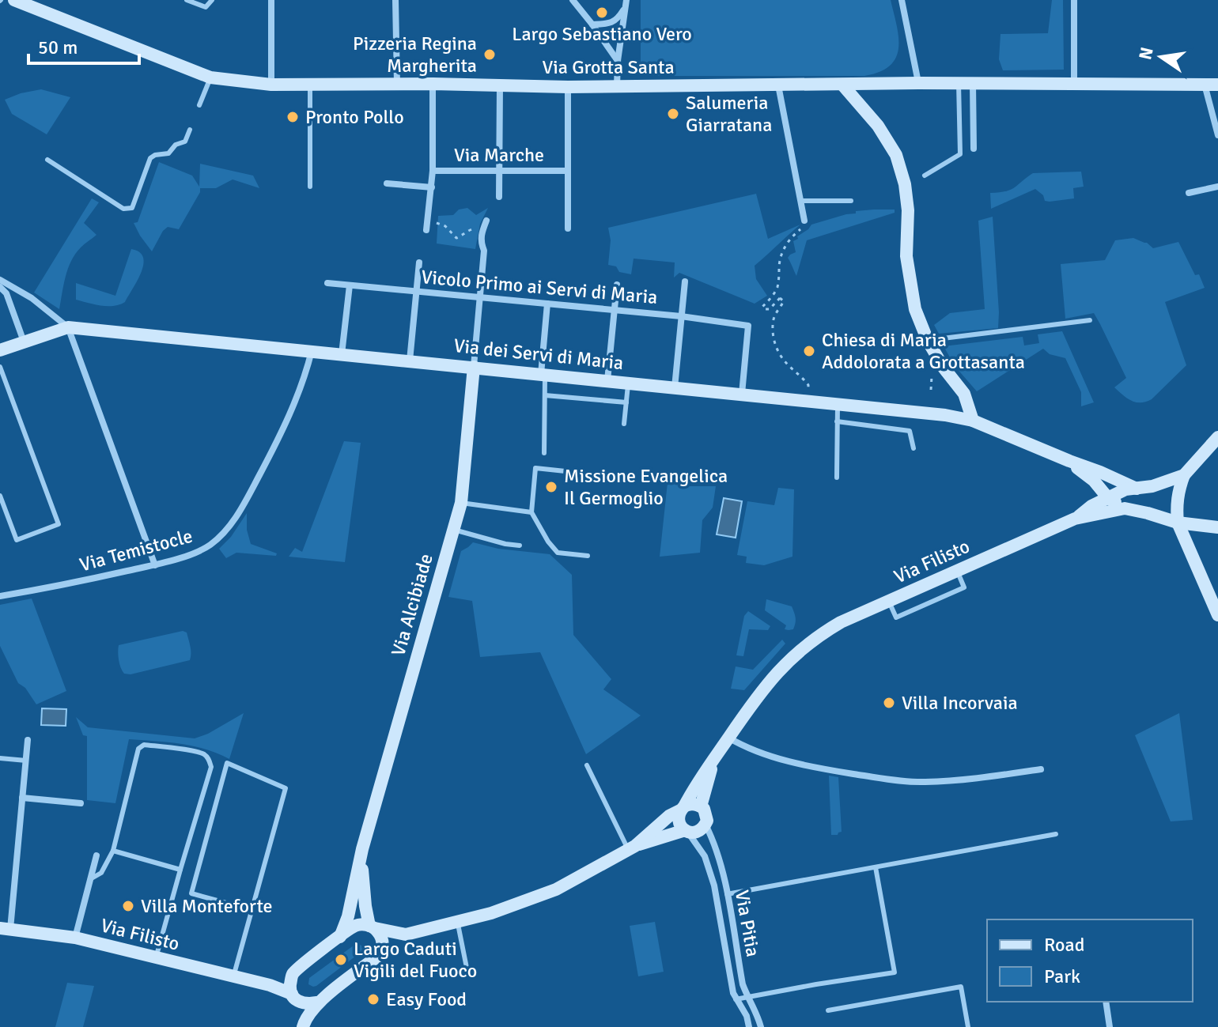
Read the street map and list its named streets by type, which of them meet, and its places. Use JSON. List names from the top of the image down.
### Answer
{
  "streets": {
    "street": [
      "Via Grotta Santa",
      "Via Marche",
      "Vicolo Primo ai Servi di Maria",
      "Via dei Servi di Maria",
      "Via Temistocle",
      "Via Filisto",
      "Via Alcibiade",
      "Via Pitia"
    ]
  },
  "crossings": [
    ["Via Grotta Santa", "Via Marche"],
    ["Vicolo Primo ai Servi di Maria", "Via dei Servi di Maria"],
    ["Via dei Servi di Maria", "Via Temistocle"],
    ["Via dei Servi di Maria", "Via Alcibiade"],
    ["Via Filisto", "Via Pitia"]
  ],
  "places": [
    "Largo Sebastiano Vero",
    "Pizzeria Regina Margherita",
    "Salumeria Giarratana",
    "Pronto Pollo",
    "Chiesa di Maria Addolorata a Grottasanta",
    "Missione Evangelica Il Germoglio",
    "Villa Incorvaia",
    "Villa Monteforte",
    "Largo Caduti Vigili del Fuoco",
    "Easy Food"
  ],
  "legend": ["Road", "Park"],
  "scale_bar": "50 m",
  "north": "left"
}
